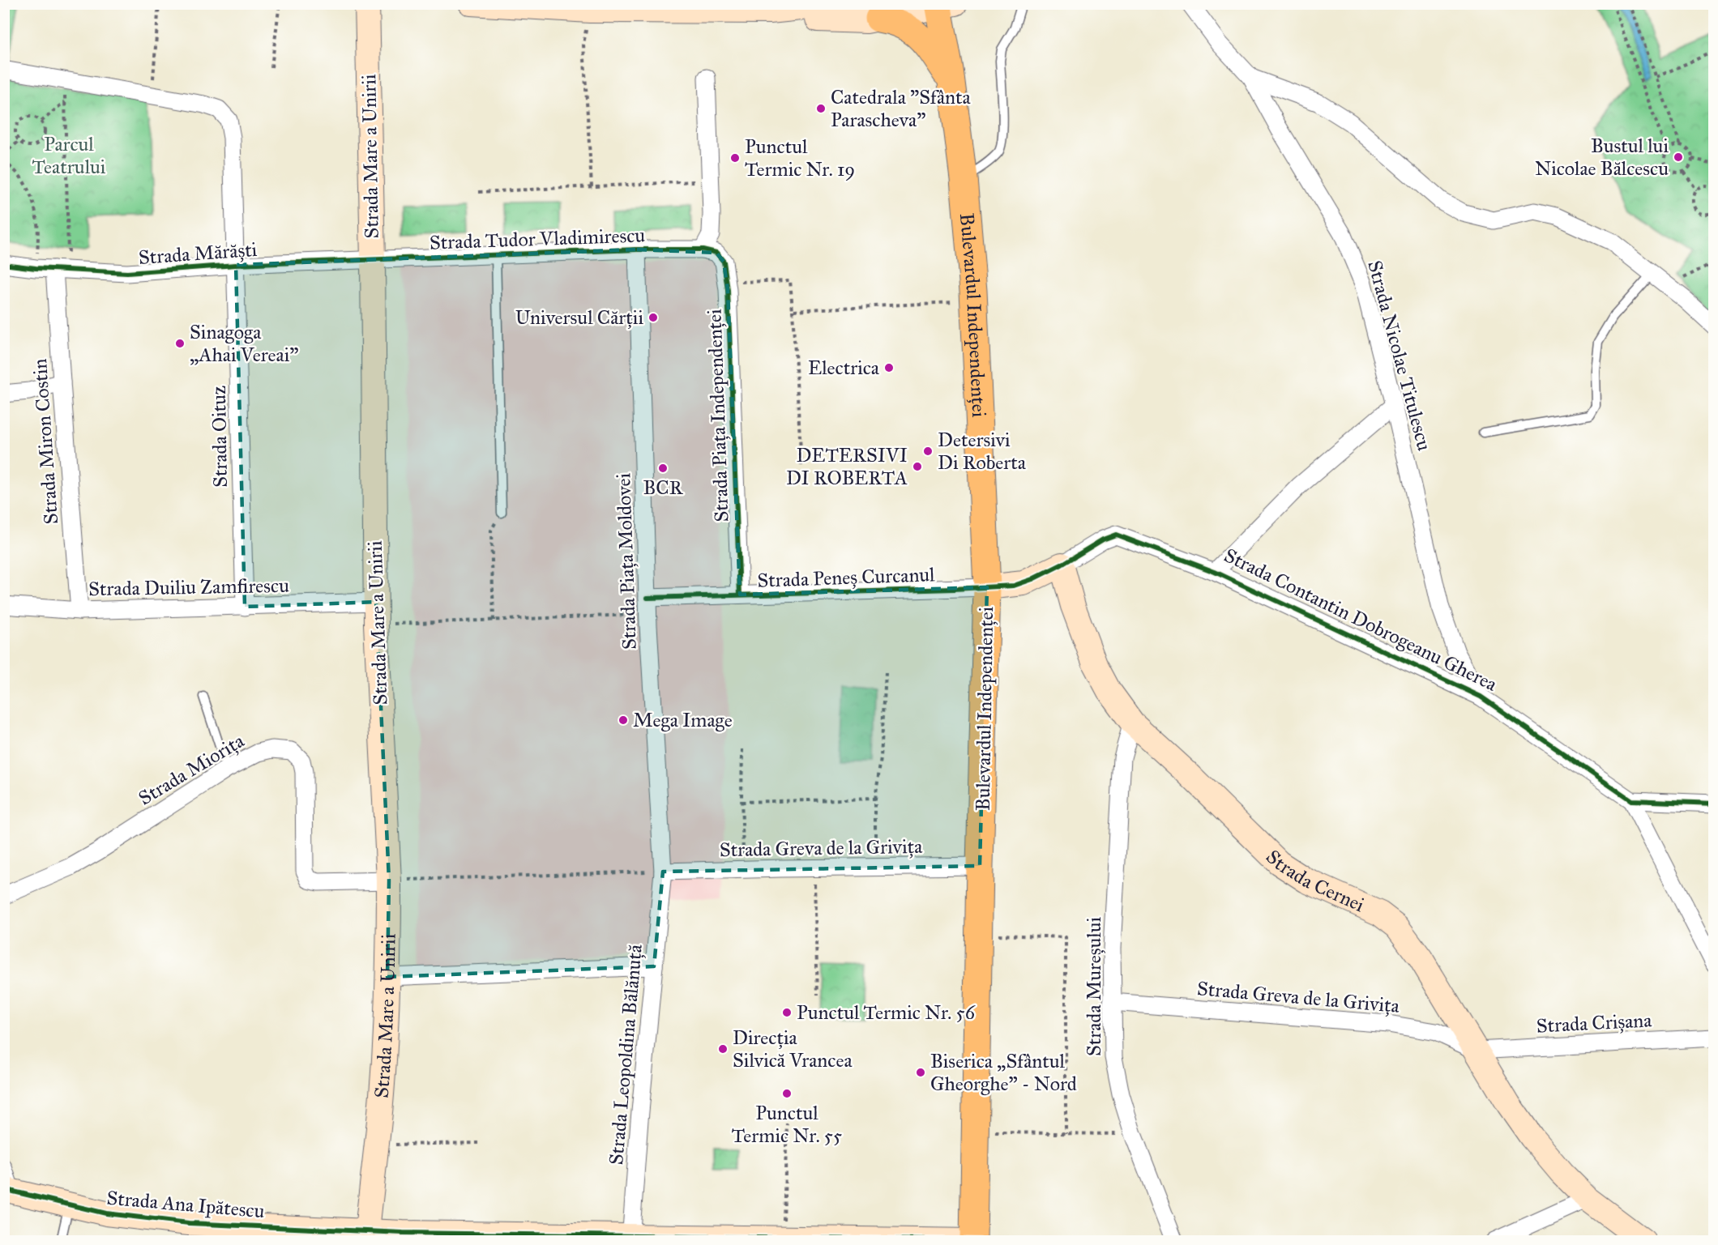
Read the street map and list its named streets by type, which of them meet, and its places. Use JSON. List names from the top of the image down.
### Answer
{
  "streets": {
    "main road": ["Bulevardul Independenței"],
    "street": [
      "Strada Mare a Unirii",
      "Strada Tudor Vladimirescu",
      "Strada Mărăști",
      "Strada Nicolae Titulescu",
      "Strada Piața Independenței",
      "Strada Oituz",
      "Strada Miron Costin",
      "Strada Piața Moldovei",
      "Strada Peneș Curcanul",
      "Strada Duiliu Zamfirescu",
      "Strada Contantin Dobrogeanu Gherea",
      "Strada Miorița",
      "Strada Greva de la Grivița",
      "Strada Cernei",
      "Strada Mureșului",
      "Strada Crișana",
      "Strada Leopoldina Bălănuță",
      "Strada Ana Ipătescu"
    ]
  },
  "crossings": [
    ["Strada Mare a Unirii", "Strada Tudor Vladimirescu"],
    ["Strada Mare a Unirii", "Strada Mărăști"],
    ["Strada Mare a Unirii", "Strada Duiliu Zamfirescu"],
    ["Strada Mare a Unirii", "Strada Miorița"],
    ["Strada Mare a Unirii", "Strada Ana Ipătescu"],
    ["Strada Tudor Vladimirescu", "Strada Mărăști"],
    ["Strada Tudor Vladimirescu", "Strada Piața Independenței"],
    ["Strada Tudor Vladimirescu", "Strada Piața Moldovei"],
    ["Strada Mărăști", "Strada Oituz"],
    ["Strada Mărăști", "Strada Miron Costin"],
    ["Bulevardul Independenței", "Strada Peneș Curcanul"],
    ["Bulevardul Independenței", "Strada Greva de la Grivița"],
    ["Bulevardul Independenței", "Strada Ana Ipătescu"],
    ["Strada Nicolae Titulescu", "Strada Contantin Dobrogeanu Gherea"],
    ["Strada Piața Independenței", "Strada Peneș Curcanul"],
    ["Strada Oituz", "Strada Duiliu Zamfirescu"],
    ["Strada Miron Costin", "Strada Duiliu Zamfirescu"],
    ["Strada Piața Moldovei", "Strada Peneș Curcanul"],
    ["Strada Piața Moldovei", "Strada Greva de la Grivița"],
    ["Strada Piața Moldovei", "Strada Leopoldina Bălănuță"],
    ["Strada Contantin Dobrogeanu Gherea", "Strada Cernei"],
    ["Strada Greva de la Grivița", "Strada Cernei"],
    ["Strada Greva de la Grivița", "Strada Mureșului"],
    ["Strada Greva de la Grivița", "Strada Crișana"],
    ["Strada Greva de la Grivița", "Strada Leopoldina Bălănuță"],
    ["Strada Cernei", "Strada Mureșului"],
    ["Strada Cernei", "Strada Crișana"],
    ["Strada Leopoldina Bălănuță", "Strada Ana Ipătescu"]
  ],
  "parks": ["Parcul Teatrului"],
  "places": [
    "Catedrala \"Sfânta Parascheva\"",
    "Bustul lui Nicolae Bălcescu",
    "Punctul Termic Nr. 19",
    "Universul Cărții",
    "Sinagoga „Ahai Vereai\"",
    "Electrica",
    "Detersivi Di Roberta",
    "DETERSIVI DI ROBERTA",
    "BCR",
    "Mega Image",
    "Punctul Termic Nr. 56",
    "Direcția Silvică Vrancea",
    "Biserica „Sfântul Gheorghe” - Nord",
    "Punctul Termic Nr. 55"
  ]
}
